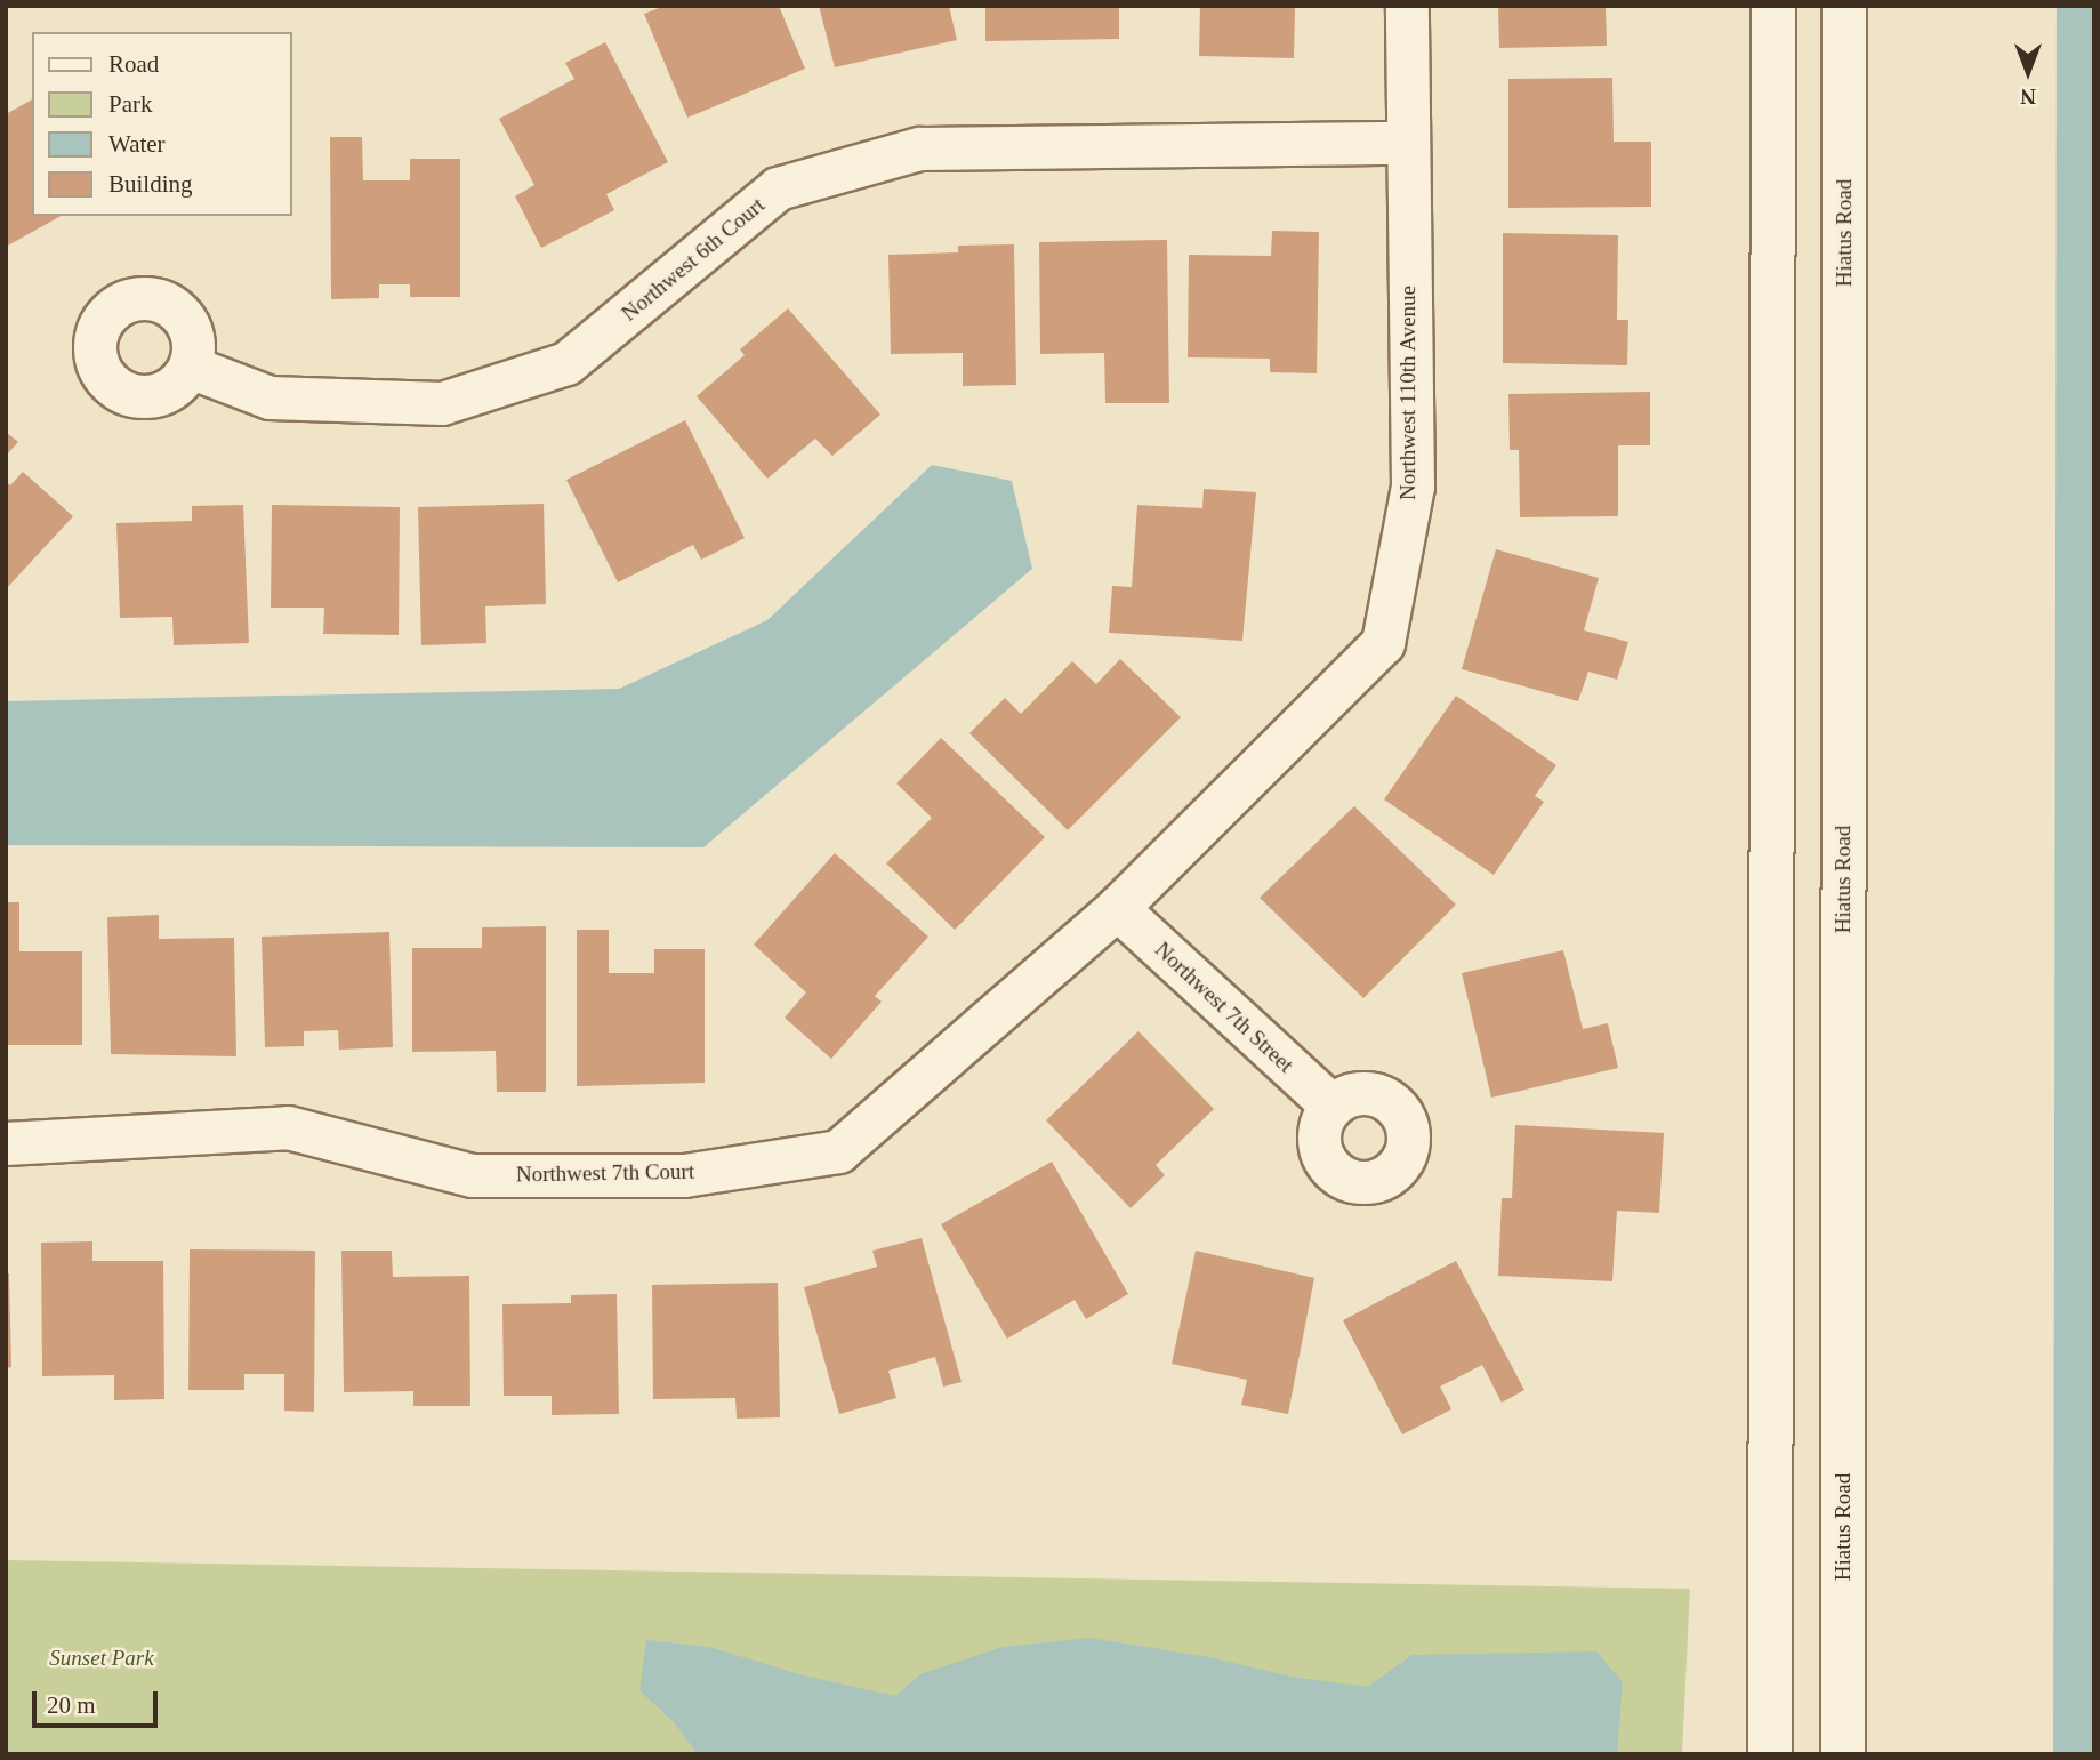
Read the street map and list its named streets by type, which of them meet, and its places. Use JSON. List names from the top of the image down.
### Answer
{
  "streets": {
    "main road": ["Hiatus Road"],
    "street": [
      "Northwest 6th Court",
      "Northwest 110th Avenue",
      "Northwest 7th Street",
      "Northwest 7th Court"
    ]
  },
  "crossings": [
    ["Northwest 6th Court", "Northwest 110th Avenue"],
    ["Northwest 110th Avenue", "Northwest 7th Street"],
    ["Northwest 110th Avenue", "Northwest 7th Court"],
    ["Northwest 7th Street", "Northwest 7th Court"]
  ],
  "parks": ["Sunset Park"],
  "legend": [
    "Road",
    "Park",
    "Water",
    "Building"
  ],
  "scale_bar": "20 m",
  "north": "bottom"
}
